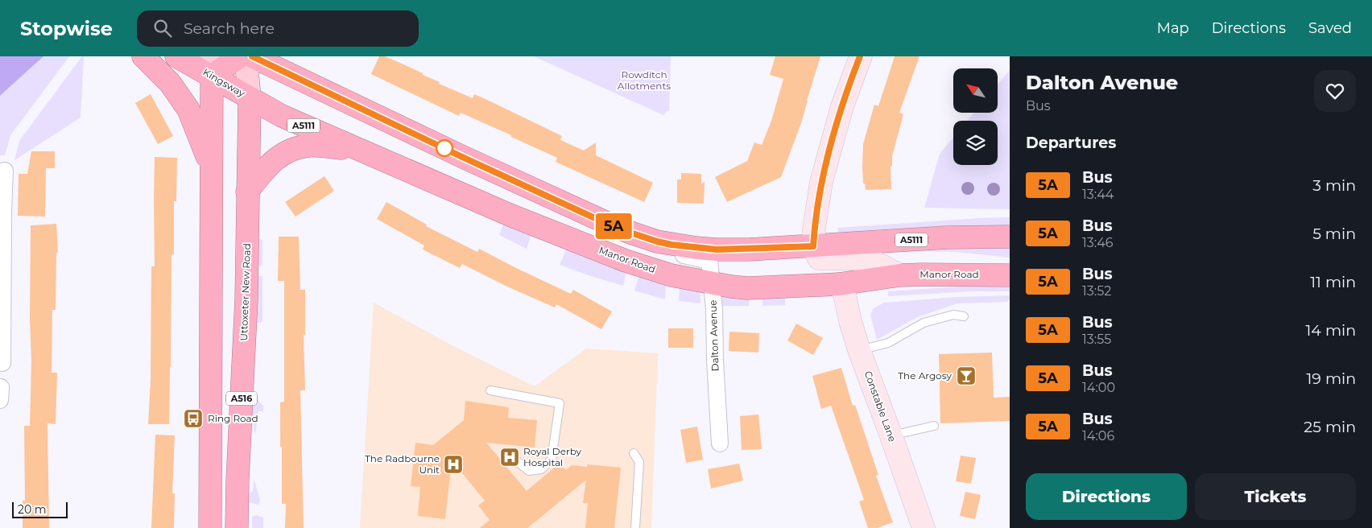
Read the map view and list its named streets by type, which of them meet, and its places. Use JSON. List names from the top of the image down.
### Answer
{
  "streets": {
    "highway": [
      "Kingsway",
      "A5111",
      "Manor Road",
      "Uttoxeter New Road",
      "A516"
    ],
    "street": ["Dalton Avenue", "Constable Lane"]
  },
  "crossings": [
    ["Kingsway", "Manor Road"],
    ["Kingsway", "Uttoxeter New Road"],
    ["A5111", "Dalton Avenue"],
    ["Manor Road", "Uttoxeter New Road"],
    ["Manor Road", "Dalton Avenue"],
    ["Manor Road", "Constable Lane"]
  ],
  "parks": ["Rowditch Allotments"],
  "places": {
    "bar": ["The Argosy"],
    "bus stop": ["Ring Road"],
    "hospital": ["Royal Derby Hospital", "The Radbourne Unit"]
  },
  "lines": ["bus line 5A"],
  "scale_bar": "20 m",
  "north": "top left",
  "page": {
    "header": "Stopwise",
    "search": "Search here",
    "nav": ["Map", "Directions", "Saved"],
    "on_map": "5A",
    "heading": [
      ["Dalton Avenue", "Bus"],
      "Departures"
    ],
    "list": [
      {
        "mark": "5A",
        "name": "Bus",
        "note": "13:44",
        "value": "3 min"
      },
      {
        "mark": "5A",
        "name": "Bus",
        "note": "13:46",
        "value": "5 min"
      },
      {
        "mark": "5A",
        "name": "Bus",
        "note": "13:52",
        "value": "11 min"
      },
      {
        "mark": "5A",
        "name": "Bus",
        "note": "13:55",
        "value": "14 min"
      },
      {
        "mark": "5A",
        "name": "Bus",
        "note": "14:00",
        "value": "19 min"
      },
      {
        "mark": "5A",
        "name": "Bus",
        "note": "14:06",
        "value": "25 min"
      }
    ],
    "buttons": ["Directions", "Tickets"],
    "scale": "20 m"
  }
}
